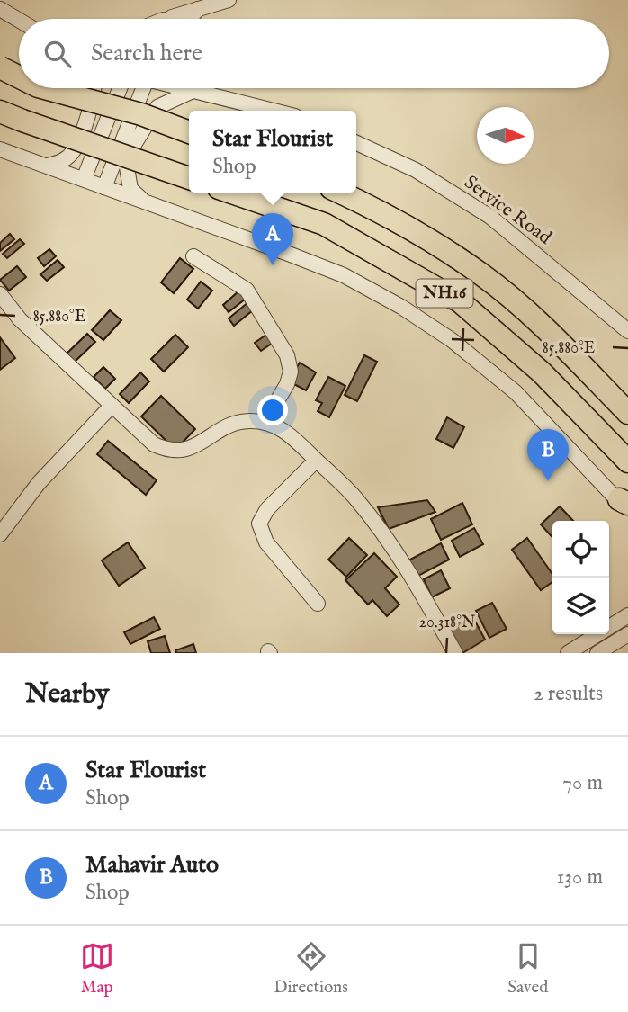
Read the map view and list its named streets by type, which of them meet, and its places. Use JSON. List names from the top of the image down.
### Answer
{
  "streets": {
    "highway": ["NH16"],
    "street": ["Service Road"]
  },
  "north": "right",
  "page": {
    "search": "Search here",
    "popup": ["Star Flourist", "Shop"],
    "pins": ["A", "B"],
    "heading": ["Nearby", "2 results"],
    "list": [
      {
        "mark": "A",
        "name": "Star Flourist",
        "note": "Shop",
        "value": "70 m"
      },
      {
        "mark": "B",
        "name": "Mahavir Auto",
        "note": "Shop",
        "value": "130 m"
      }
    ],
    "nav": ["Map", "Directions", "Saved"]
  },
  "coordinates": ["85.880°E", "20.318°N"]
}
